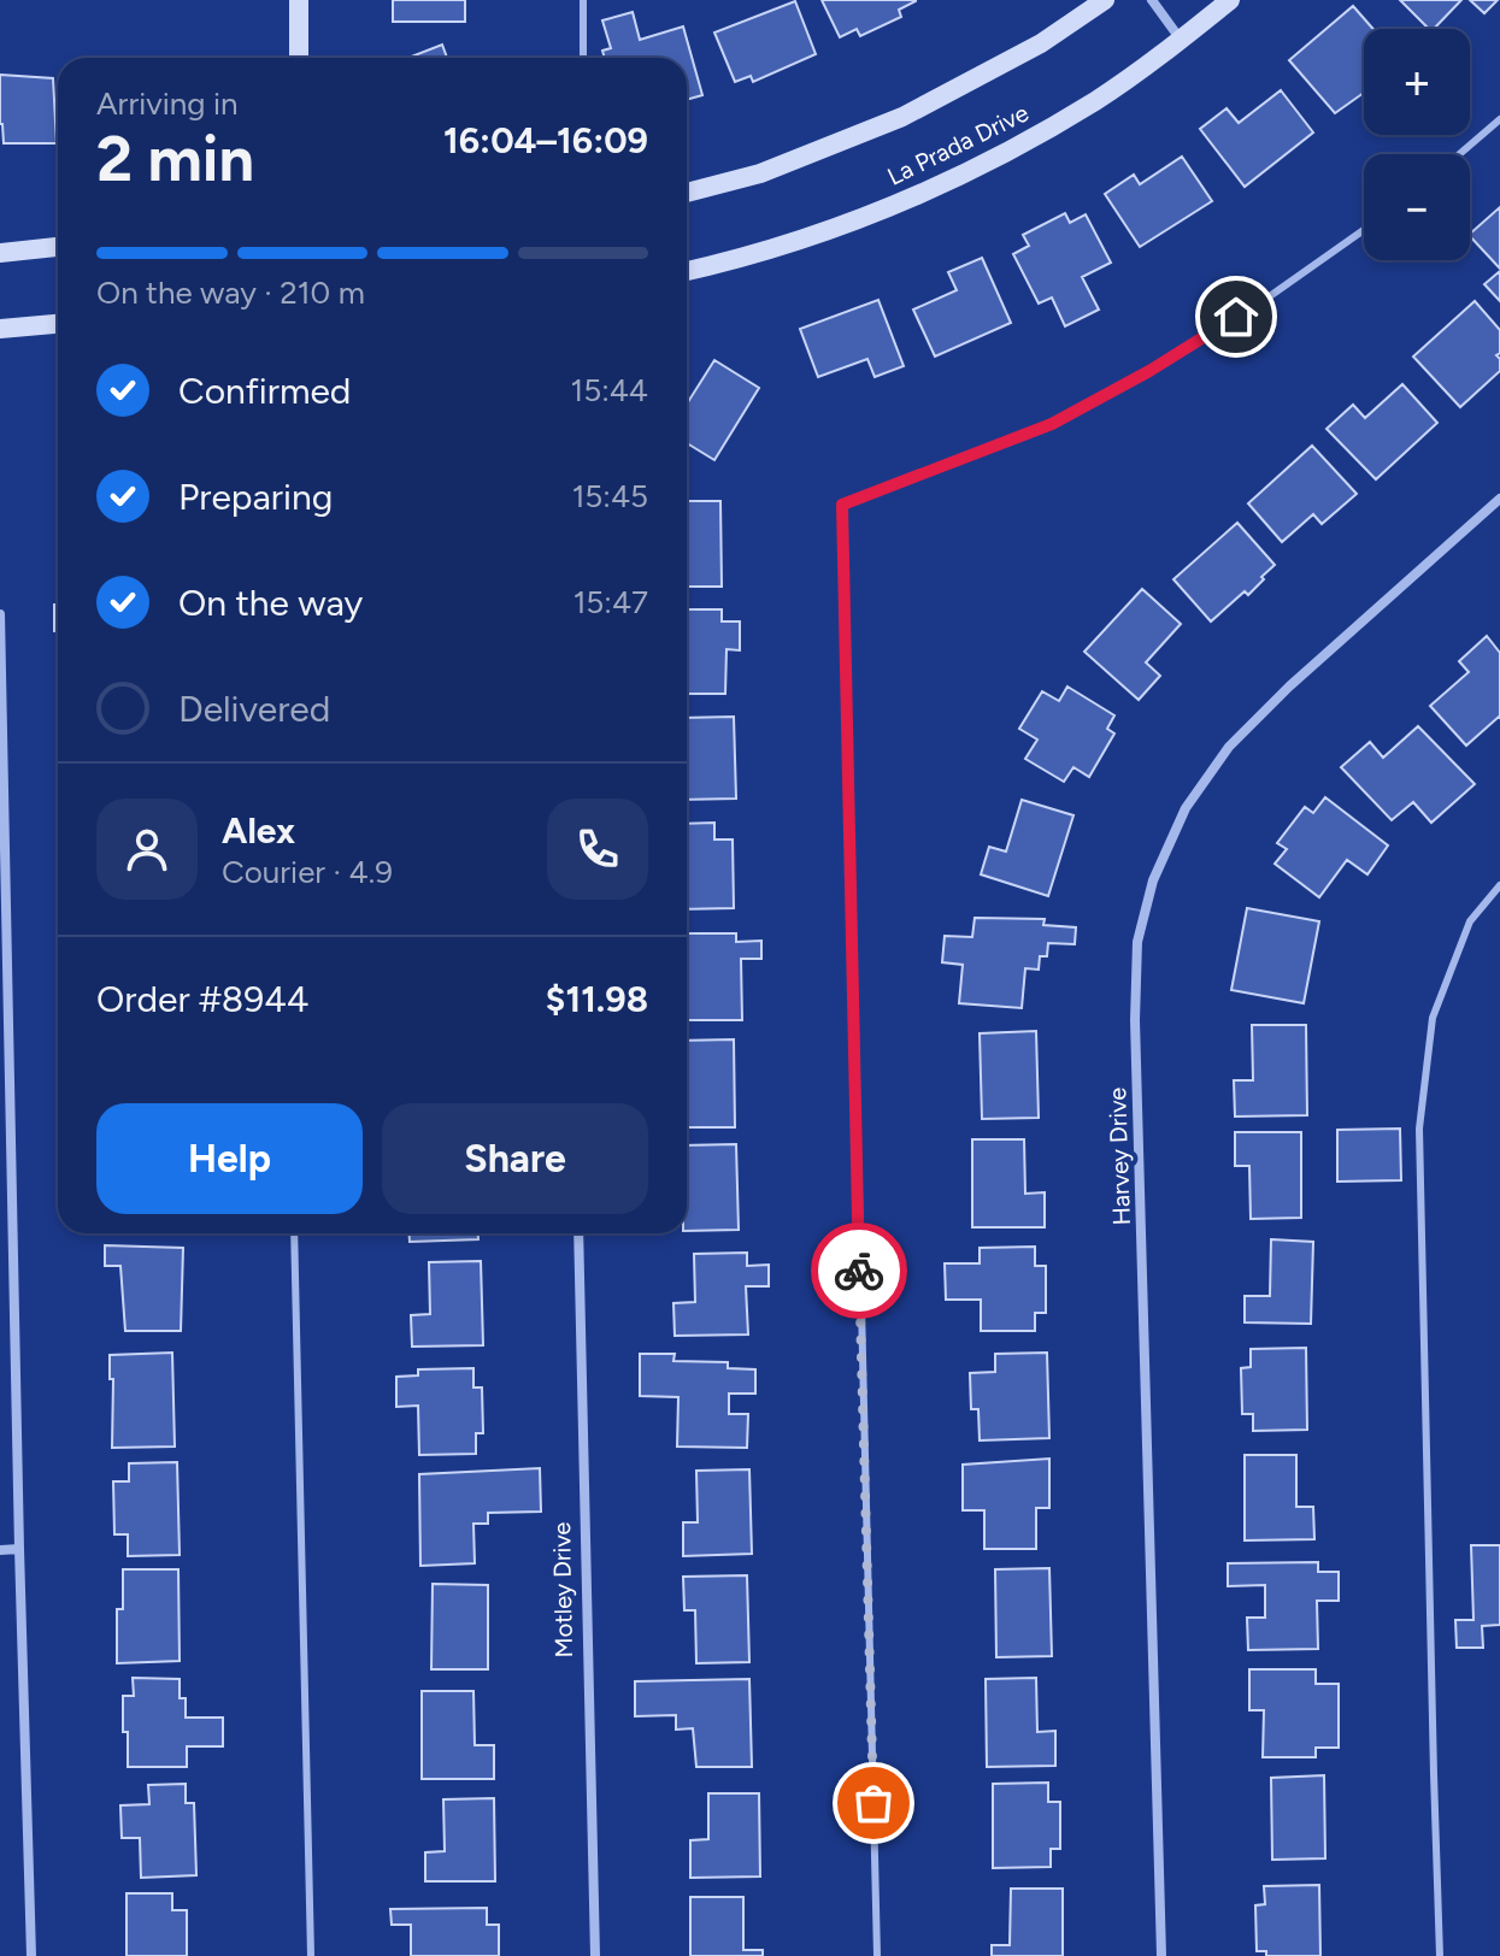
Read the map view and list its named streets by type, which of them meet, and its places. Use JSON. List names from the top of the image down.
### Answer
{
  "streets": {
    "main road": ["La Prada Drive"],
    "street": ["Harvey Drive", "Motley Drive"]
  },
  "page": {
    "map_buttons": ["+", "−"],
    "heading": ["2 min", "Arriving in", "16:04–16:09"],
    "panel": [
      "Alex",
      "Courier · 4.9",
      "Order #8944",
      "$11.98"
    ],
    "bar": "On the way · 210 m",
    "list": [
      ["Confirmed", "15:44"],
      ["Preparing", "15:45"],
      ["On the way", "15:47"],
      "Delivered"
    ],
    "buttons": ["Help", "Share"]
  }
}
